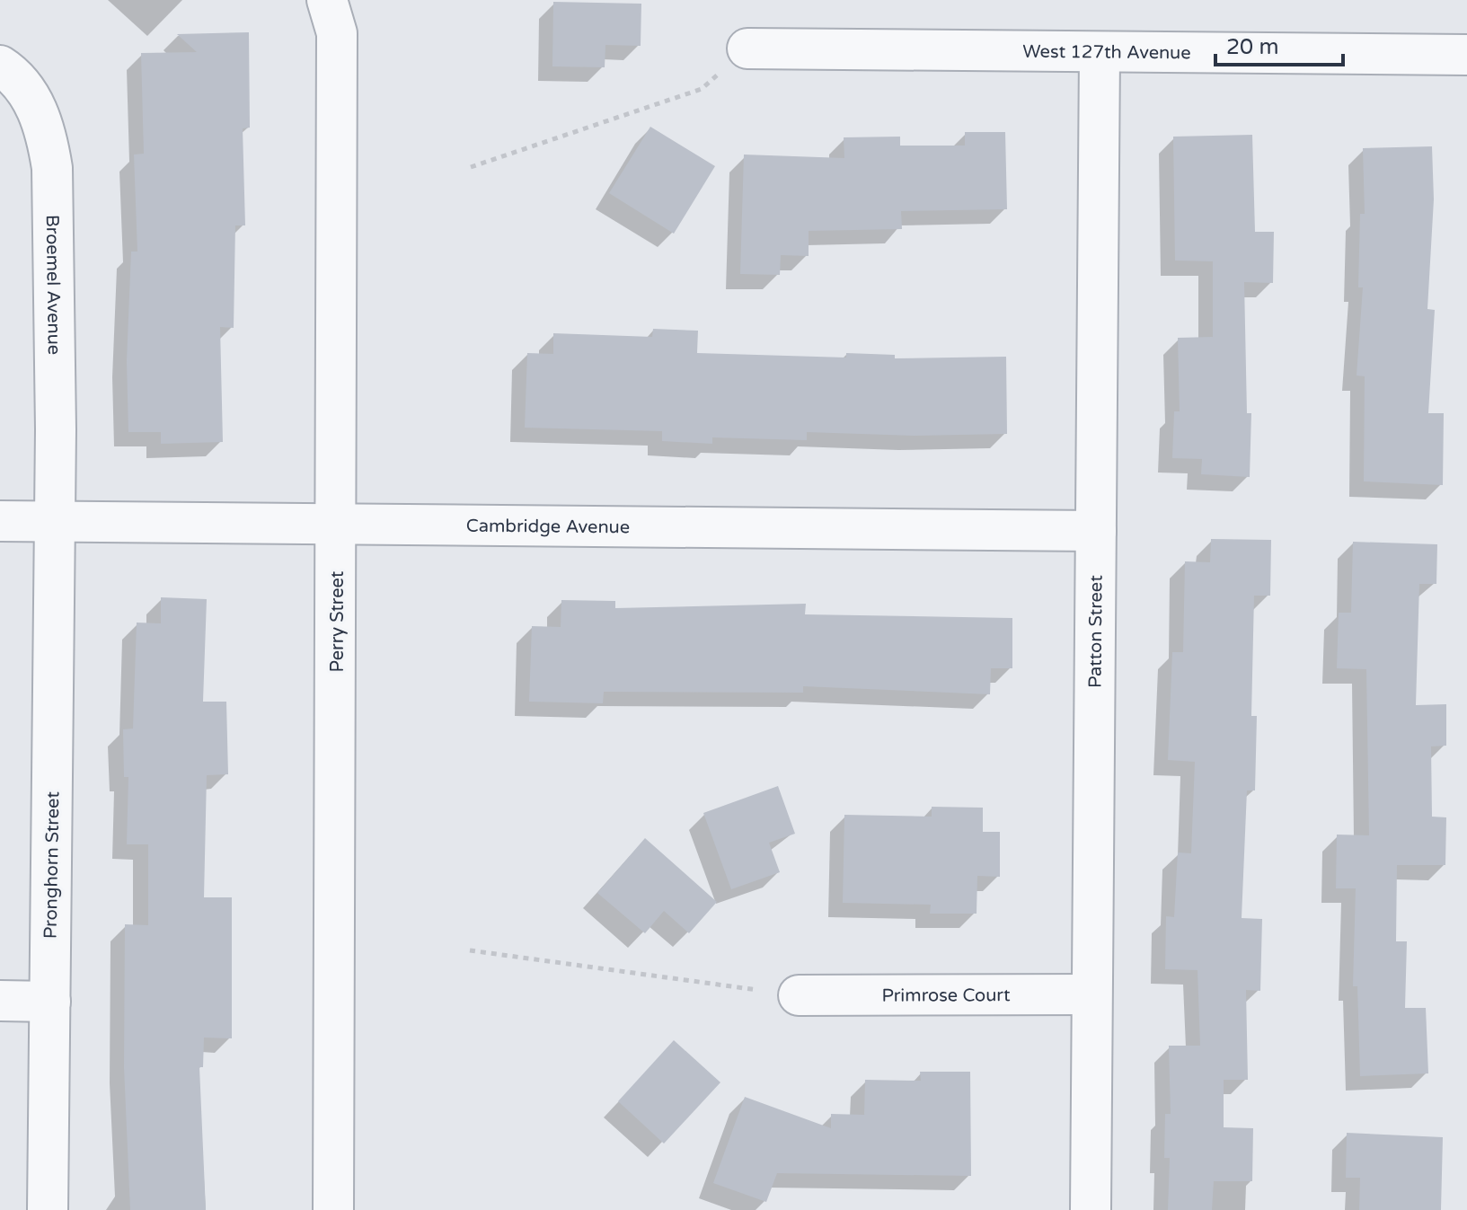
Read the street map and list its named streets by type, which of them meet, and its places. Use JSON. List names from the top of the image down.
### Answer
{
  "streets": {
    "street": [
      "West 127th Avenue",
      "Broemel Avenue",
      "Cambridge Avenue",
      "Perry Street",
      "Patton Street",
      "Pronghorn Street",
      "Primrose Court"
    ]
  },
  "crossings": [
    ["West 127th Avenue", "Patton Street"],
    ["Broemel Avenue", "Cambridge Avenue"],
    ["Broemel Avenue", "Pronghorn Street"],
    ["Cambridge Avenue", "Perry Street"],
    ["Cambridge Avenue", "Patton Street"],
    ["Cambridge Avenue", "Pronghorn Street"],
    ["Patton Street", "Primrose Court"]
  ],
  "scale_bar": "20 m"
}
